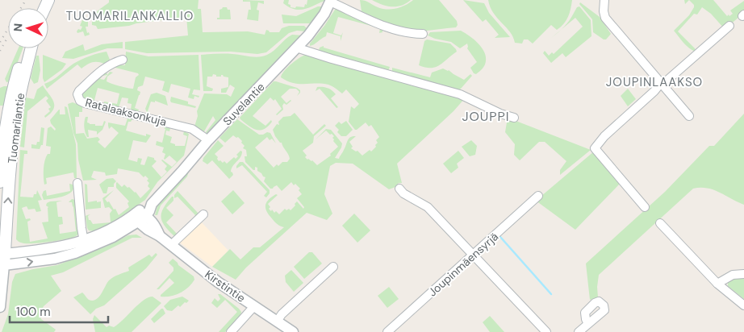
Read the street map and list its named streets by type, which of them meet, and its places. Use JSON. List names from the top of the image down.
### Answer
{
  "streets": {
    "main road": ["Tuomarilantie"],
    "street": [
      "Suvelantie",
      "Ratalaaksonkuja",
      "Joupinmäensyrjä",
      "Kirstintie"
    ]
  },
  "crossings": [
    ["Suvelantie", "Ratalaaksonkuja"],
    ["Suvelantie", "Tuomarilantie"],
    ["Suvelantie", "Kirstintie"]
  ],
  "districts": ["TUOMARILANKALLIO", "JOUPINLAAKSO", "JOUPPI"],
  "scale_bar": "100 m",
  "north": "left"
}
